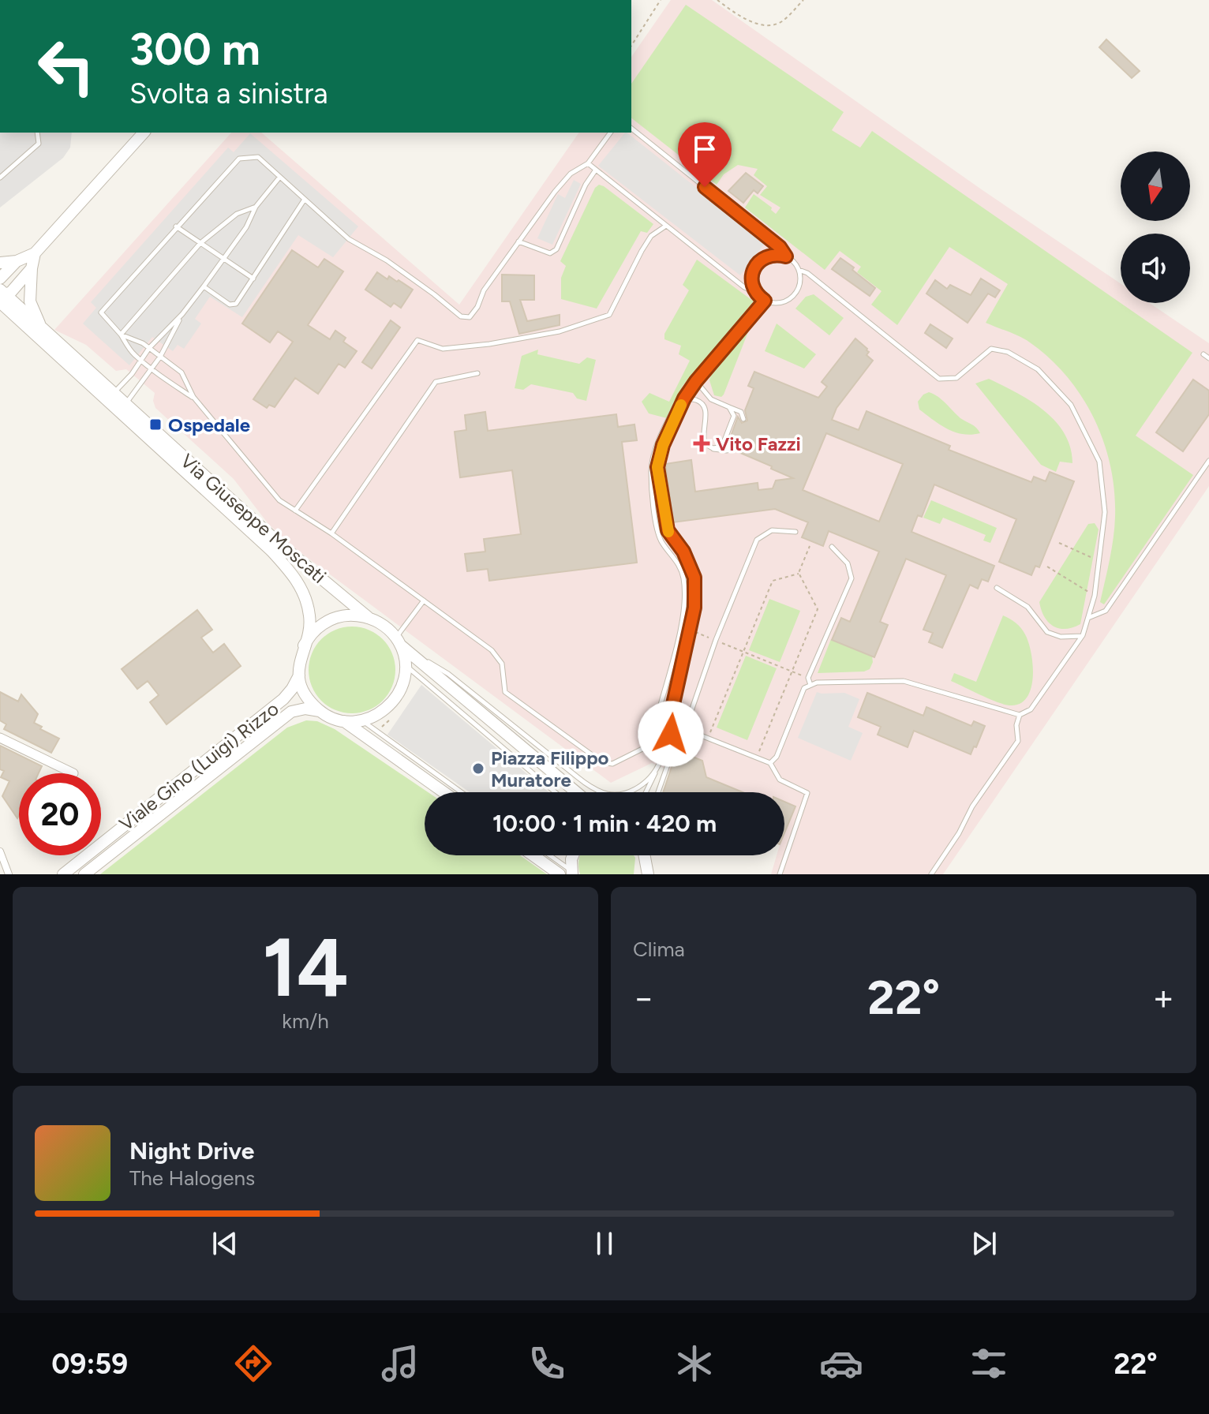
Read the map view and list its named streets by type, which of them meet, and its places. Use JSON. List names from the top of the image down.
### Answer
{
  "streets": {
    "street": ["Via Giuseppe Moscati", "Viale Gino (Luigi) Rizzo"]
  },
  "crossings": [
    ["Via Giuseppe Moscati", "Viale Gino (Luigi) Rizzo"]
  ],
  "places": {
    "transit": ["Ospedale"],
    "health": ["Vito Fazzi"],
    "other": ["Piazza Filippo Muratore"]
  },
  "north": "bottom",
  "page": {
    "turn": ["300 m", "Svolta a sinistra"],
    "limit": "20",
    "trip": "10:00 · 1 min · 420 m",
    "tile": [
      ["14", "km/h"],
      "Clima"
    ],
    "heat": ["−", "22°", "+"],
    "song": ["Night Drive", "The Halogens"],
    "tabs": ["09:59", "22°"]
  }
}
